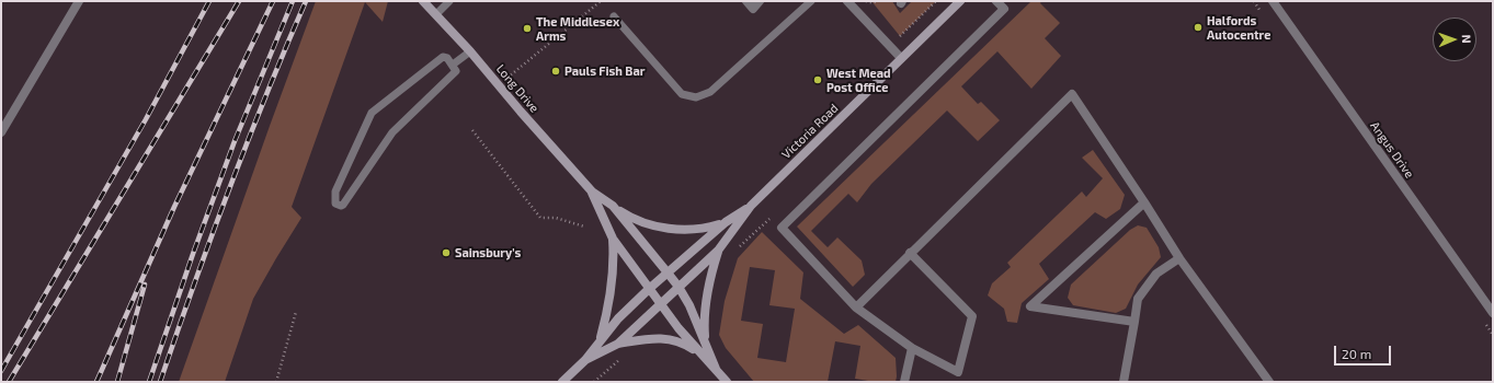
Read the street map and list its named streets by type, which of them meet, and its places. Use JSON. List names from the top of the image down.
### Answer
{
  "streets": {
    "street": ["Long Drive", "Victoria Road", "Angus Drive"]
  },
  "crossings": [
    ["Long Drive", "Victoria Road"]
  ],
  "places": [
    "Halfords Autocentre",
    "The Middlesex Arms",
    "Pauls Fish Bar",
    "West Mead Post Office",
    "Sainsbury's"
  ],
  "scale_bar": "20 m",
  "north": "right"
}
